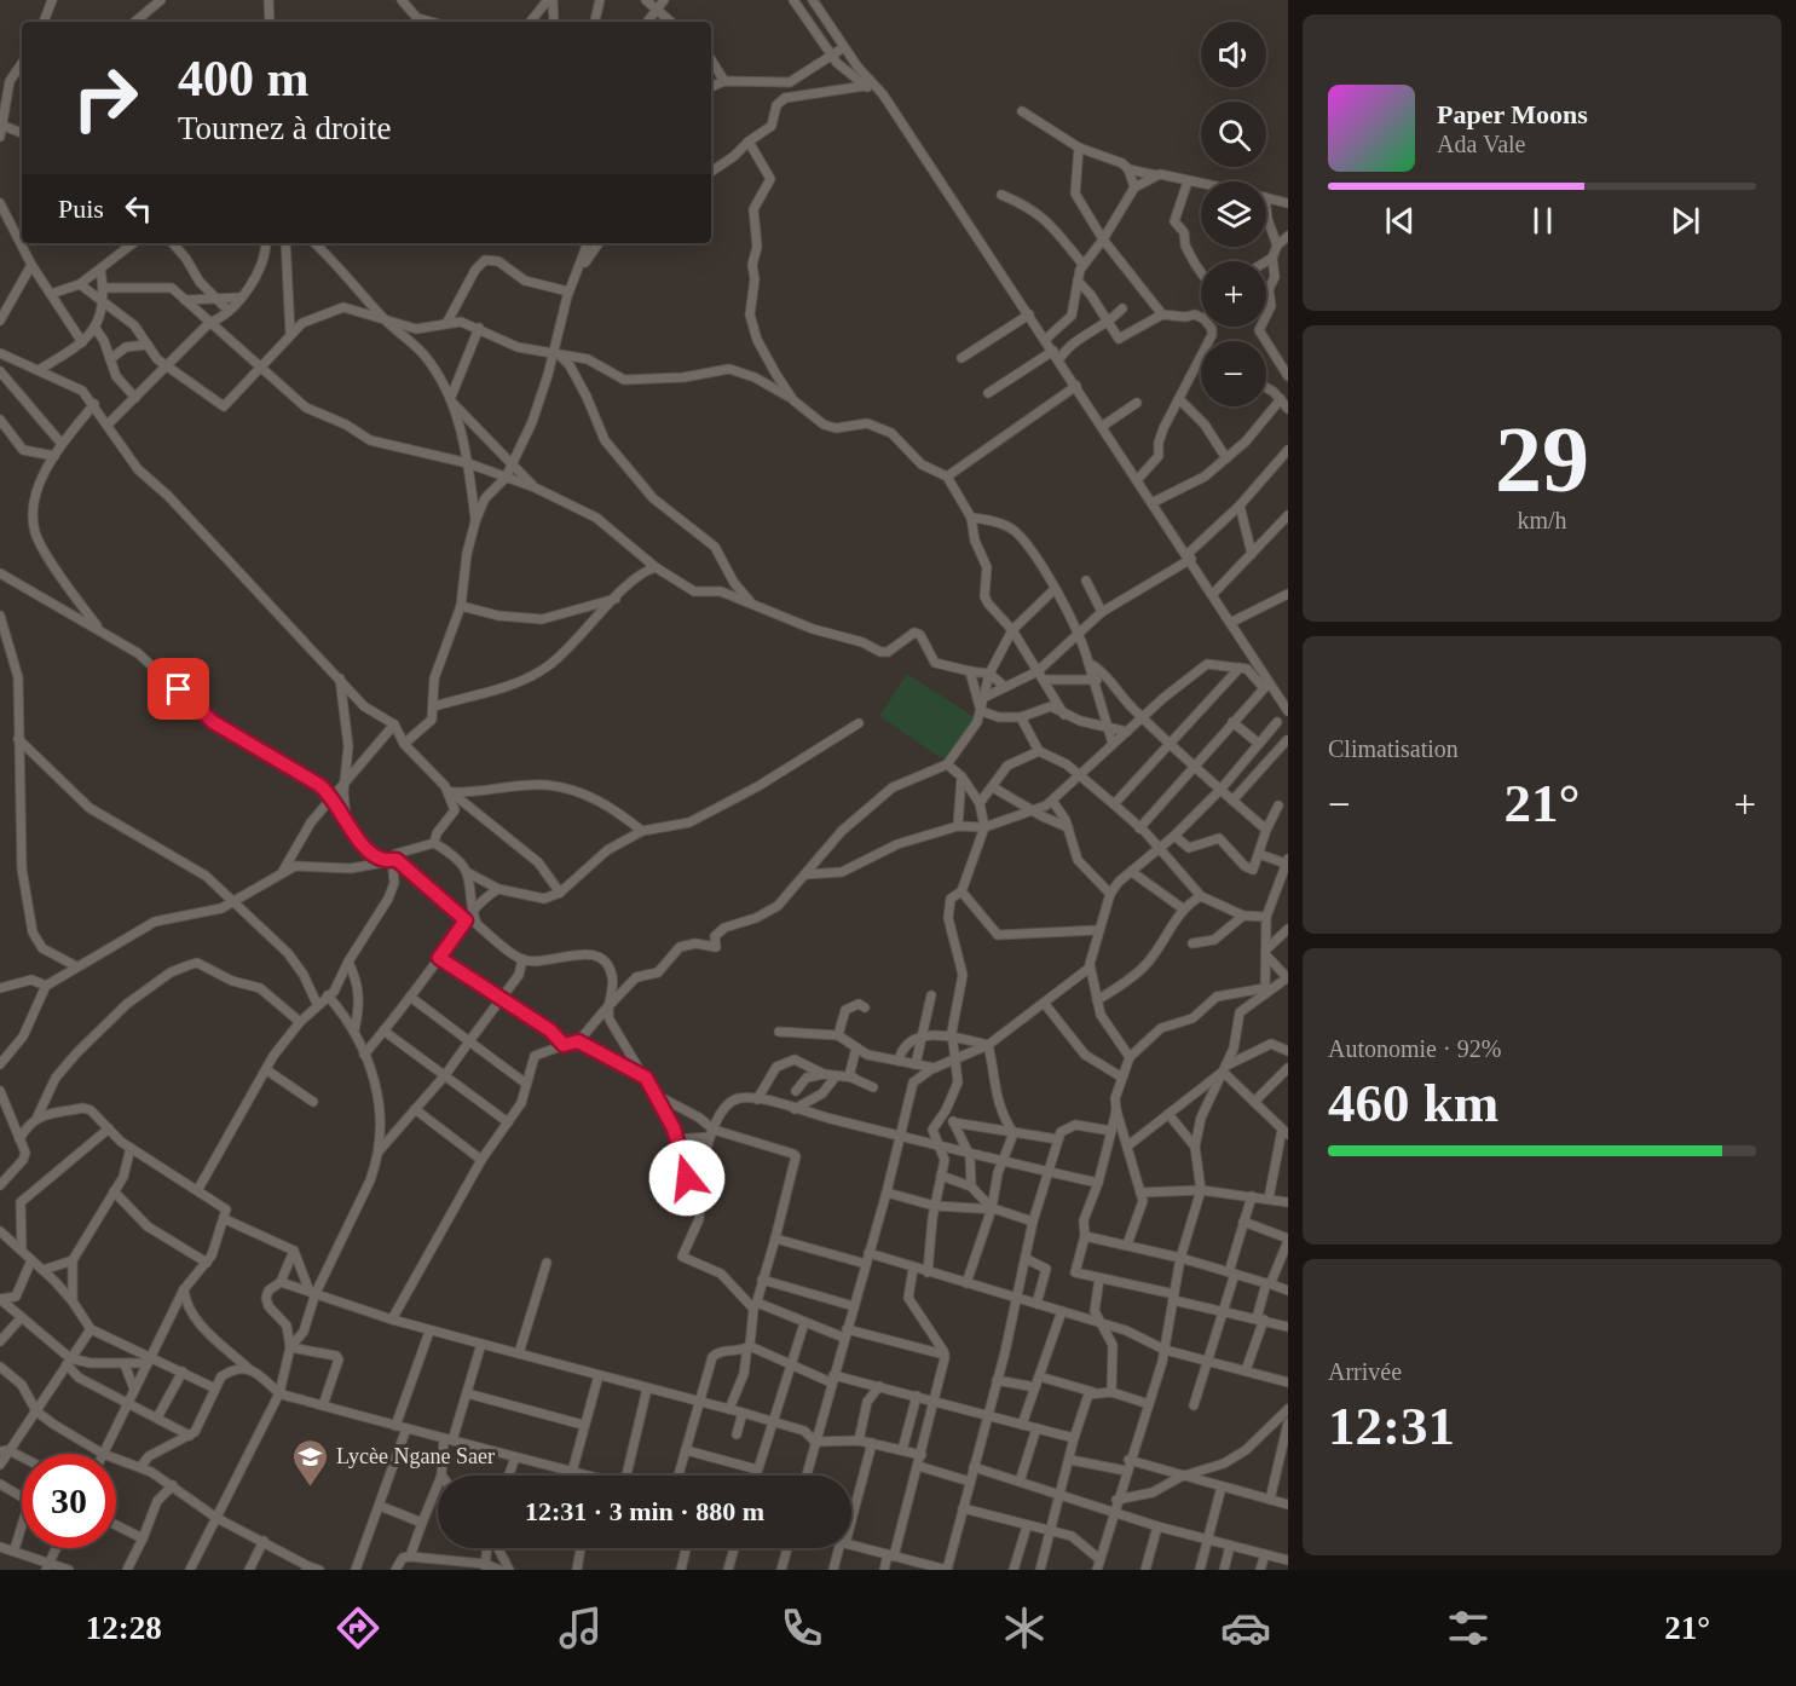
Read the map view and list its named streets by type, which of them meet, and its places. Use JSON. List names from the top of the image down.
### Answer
{
  "places": {
    "school or university": ["Lycèe Ngane Saer"]
  },
  "page": {
    "map_buttons": ["+", "−"],
    "turn": ["400 m", "Tournez à droite"],
    "song": ["Paper Moons", "Ada Vale"],
    "then": "Puis",
    "tile": [
      ["29", "km/h"],
      "Climatisation",
      ["Autonomie · 92%", "460 km"],
      ["Arrivée", "12:31"]
    ],
    "heat": ["−", "21°", "+"],
    "limit": "30",
    "trip": "12:31 · 3 min · 880 m",
    "tabs": ["12:28", "21°"]
  }
}
